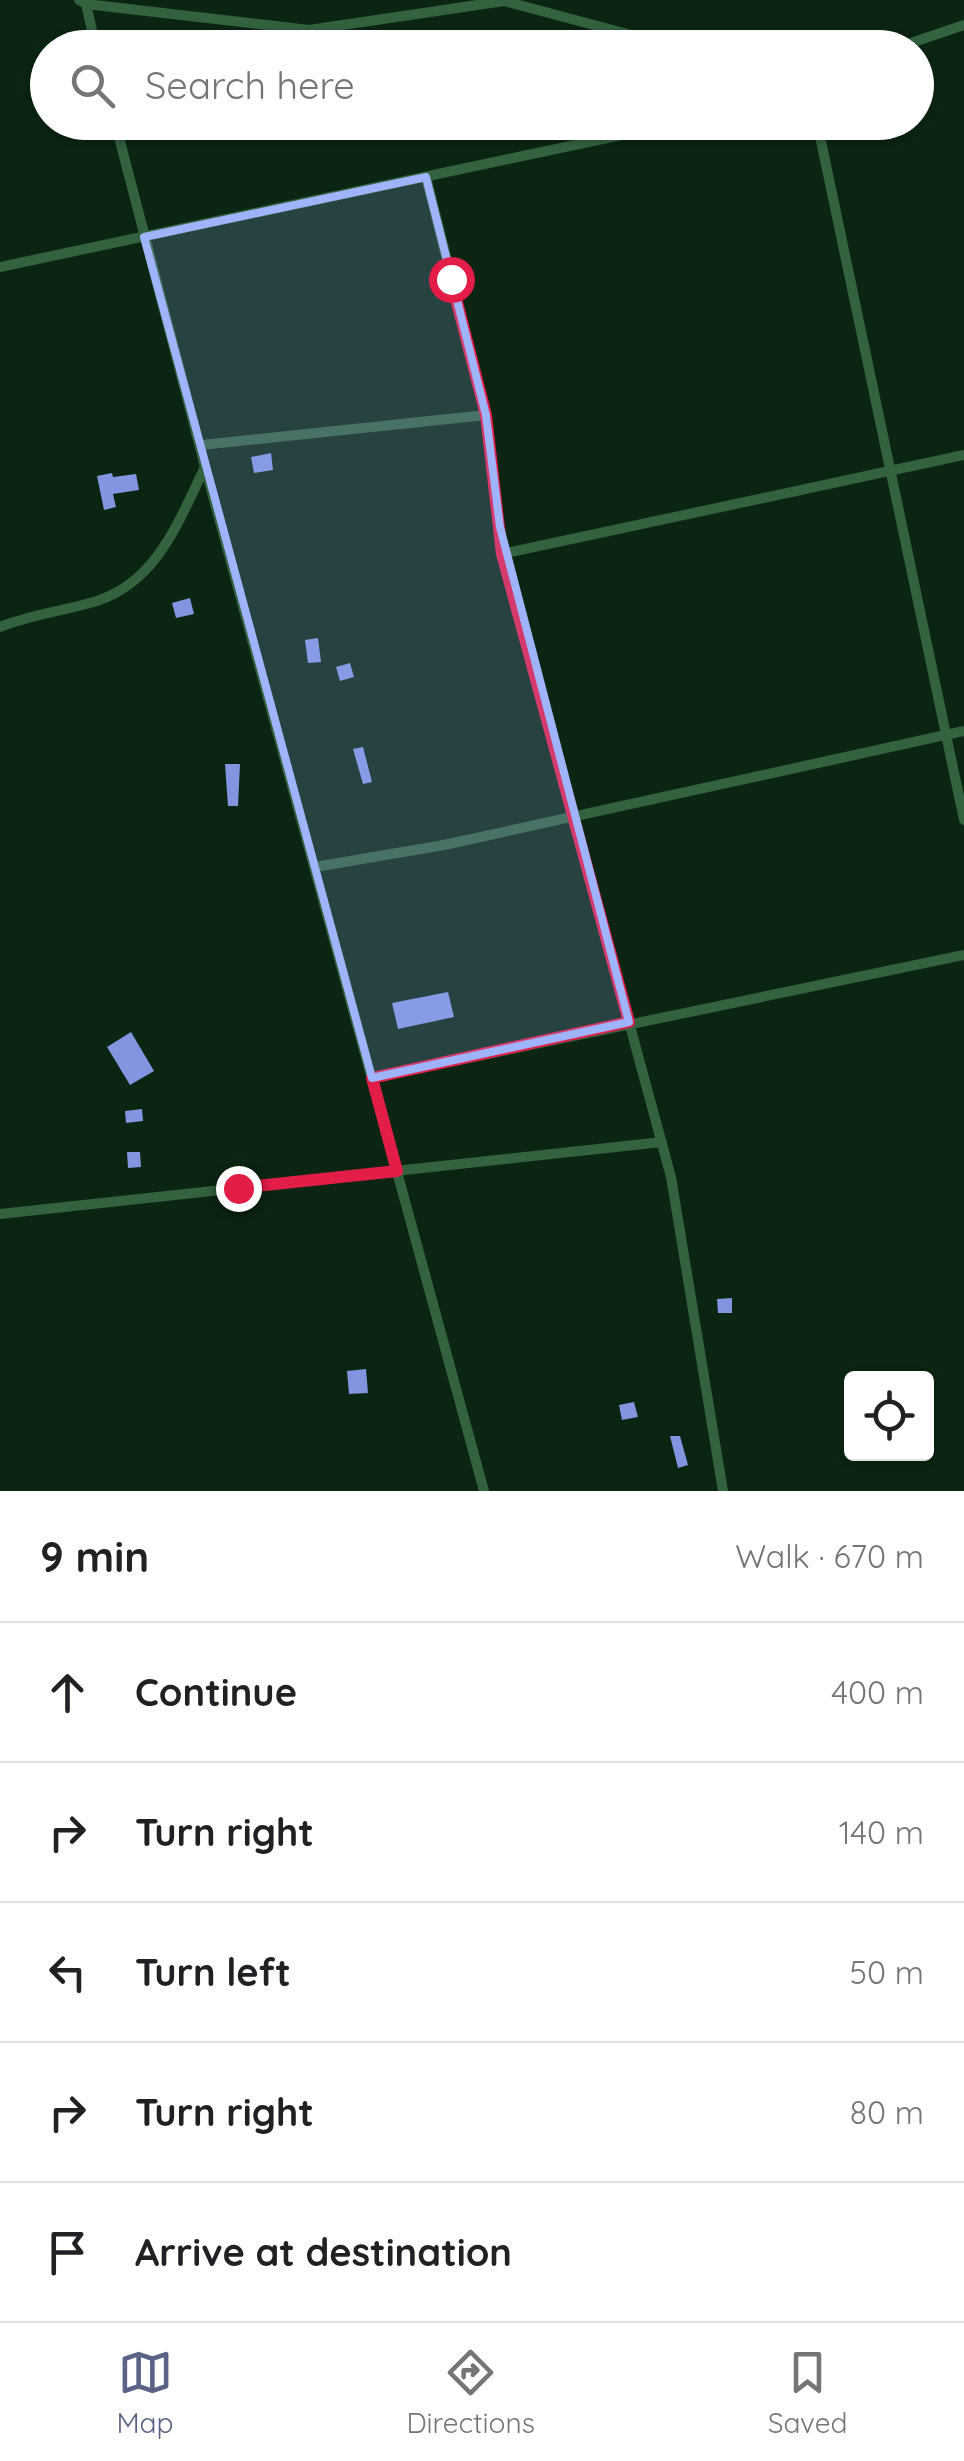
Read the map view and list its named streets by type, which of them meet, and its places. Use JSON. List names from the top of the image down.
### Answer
{
  "page": {
    "search": "Search here",
    "heading": ["9 min", "Walk · 670 m"],
    "list": [
      ["Continue", "400 m"],
      ["Turn right", "140 m"],
      ["Turn left", "50 m"],
      ["Turn right", "80 m"],
      "Arrive at destination"
    ],
    "nav": ["Map", "Directions", "Saved"]
  }
}
